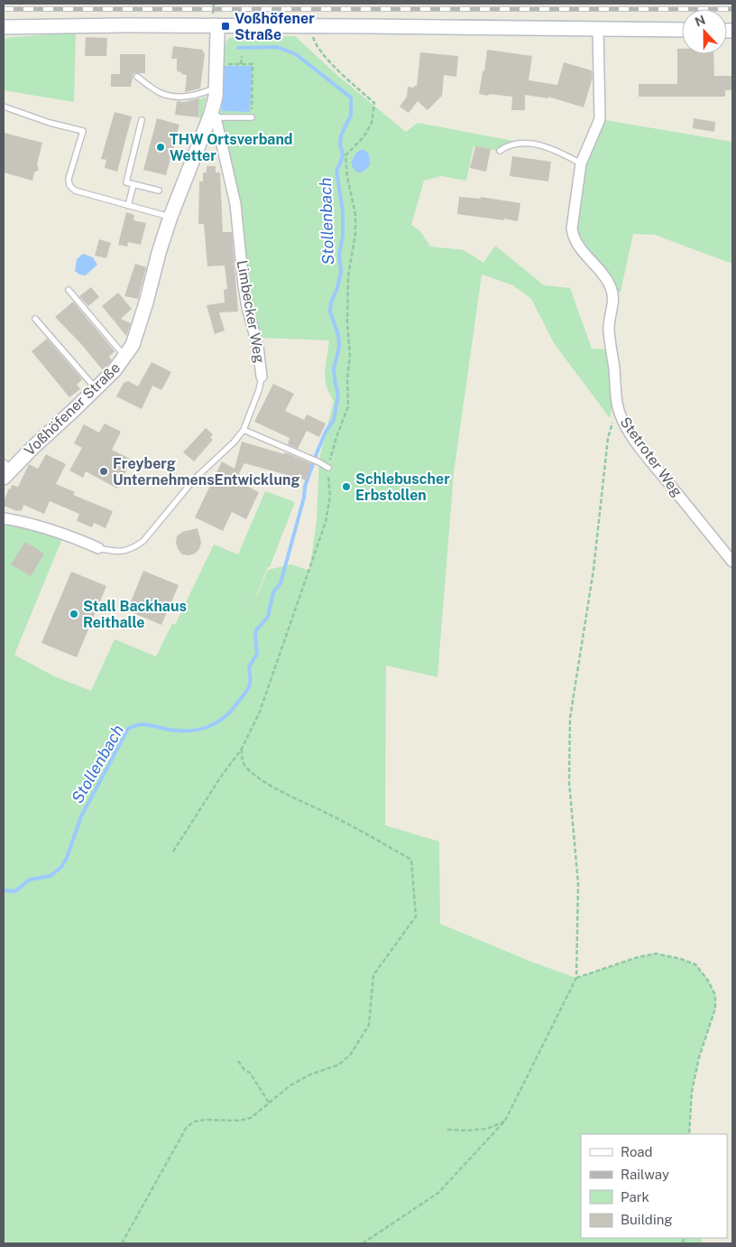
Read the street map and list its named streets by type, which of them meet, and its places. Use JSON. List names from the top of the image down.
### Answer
{
  "streets": {
    "main road": ["Voßhöfener Straße"],
    "street": ["Limbecker Weg", "Stetroter Weg"]
  },
  "crossings": [
    ["Limbecker Weg", "Voßhöfener Straße"]
  ],
  "water": ["Stollenbach"],
  "places": {
    "transit": ["Voßhöfener Straße"],
    "other": [
      "THW Ortsverband Wetter",
      "Freyberg UnternehmensEntwicklung",
      "Schlebuscher Erbstollen",
      "Stall Backhaus Reithalle"
    ]
  },
  "legend": [
    "Road",
    "Railway",
    "Park",
    "Building"
  ],
  "north": "top"
}
